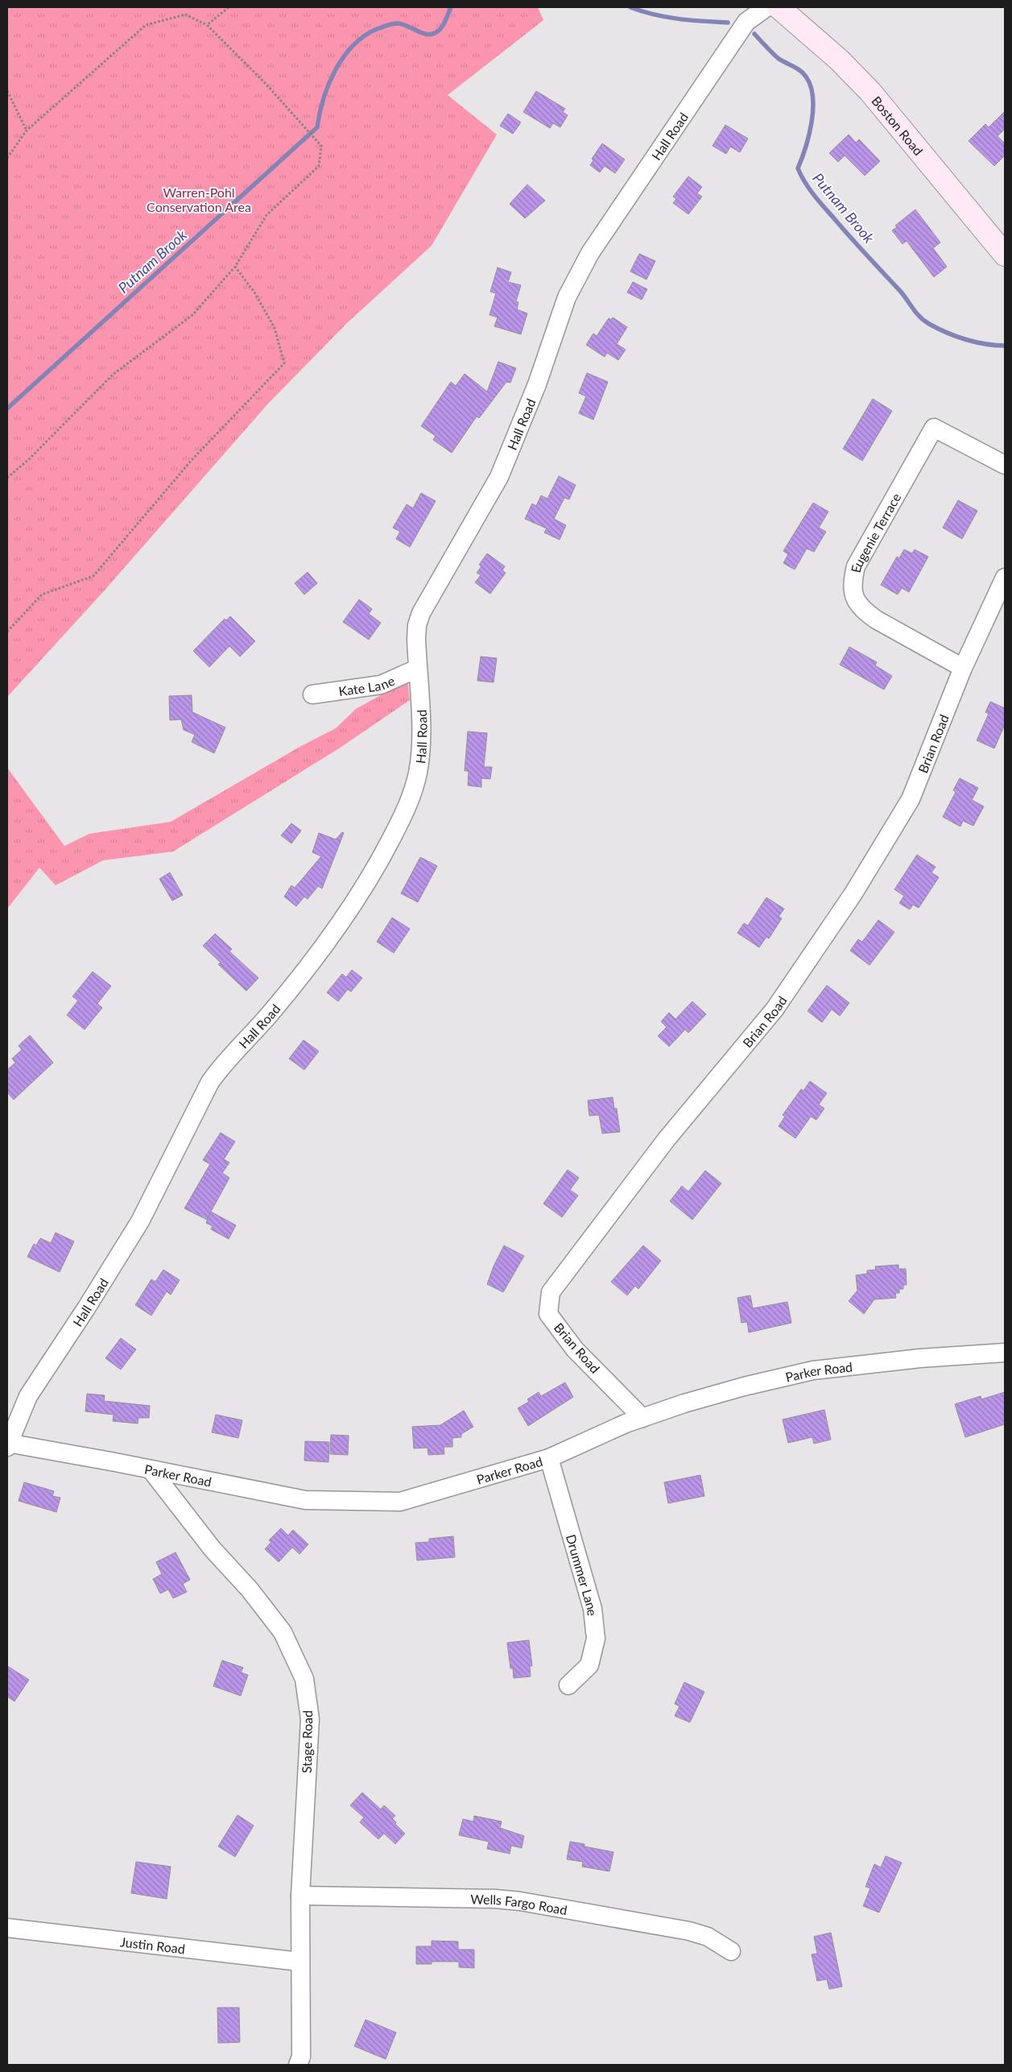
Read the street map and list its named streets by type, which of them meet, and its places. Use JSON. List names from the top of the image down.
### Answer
{
  "streets": {
    "main road": ["Boston Road"],
    "street": [
      "Hall Road",
      "Eugenie Terrace",
      "Kate Lane",
      "Brian Road",
      "Parker Road",
      "Drummer Lane",
      "Stage Road",
      "Wells Fargo Road",
      "Justin Road"
    ]
  },
  "crossings": [
    ["Hall Road", "Kate Lane"],
    ["Hall Road", "Parker Road"],
    ["Eugenie Terrace", "Brian Road"],
    ["Brian Road", "Parker Road"],
    ["Parker Road", "Drummer Lane"],
    ["Parker Road", "Stage Road"],
    ["Stage Road", "Wells Fargo Road"],
    ["Stage Road", "Justin Road"]
  ],
  "water": ["Putnam Brook"],
  "parks": ["Warren-Pohl Conservation Area"]
}
